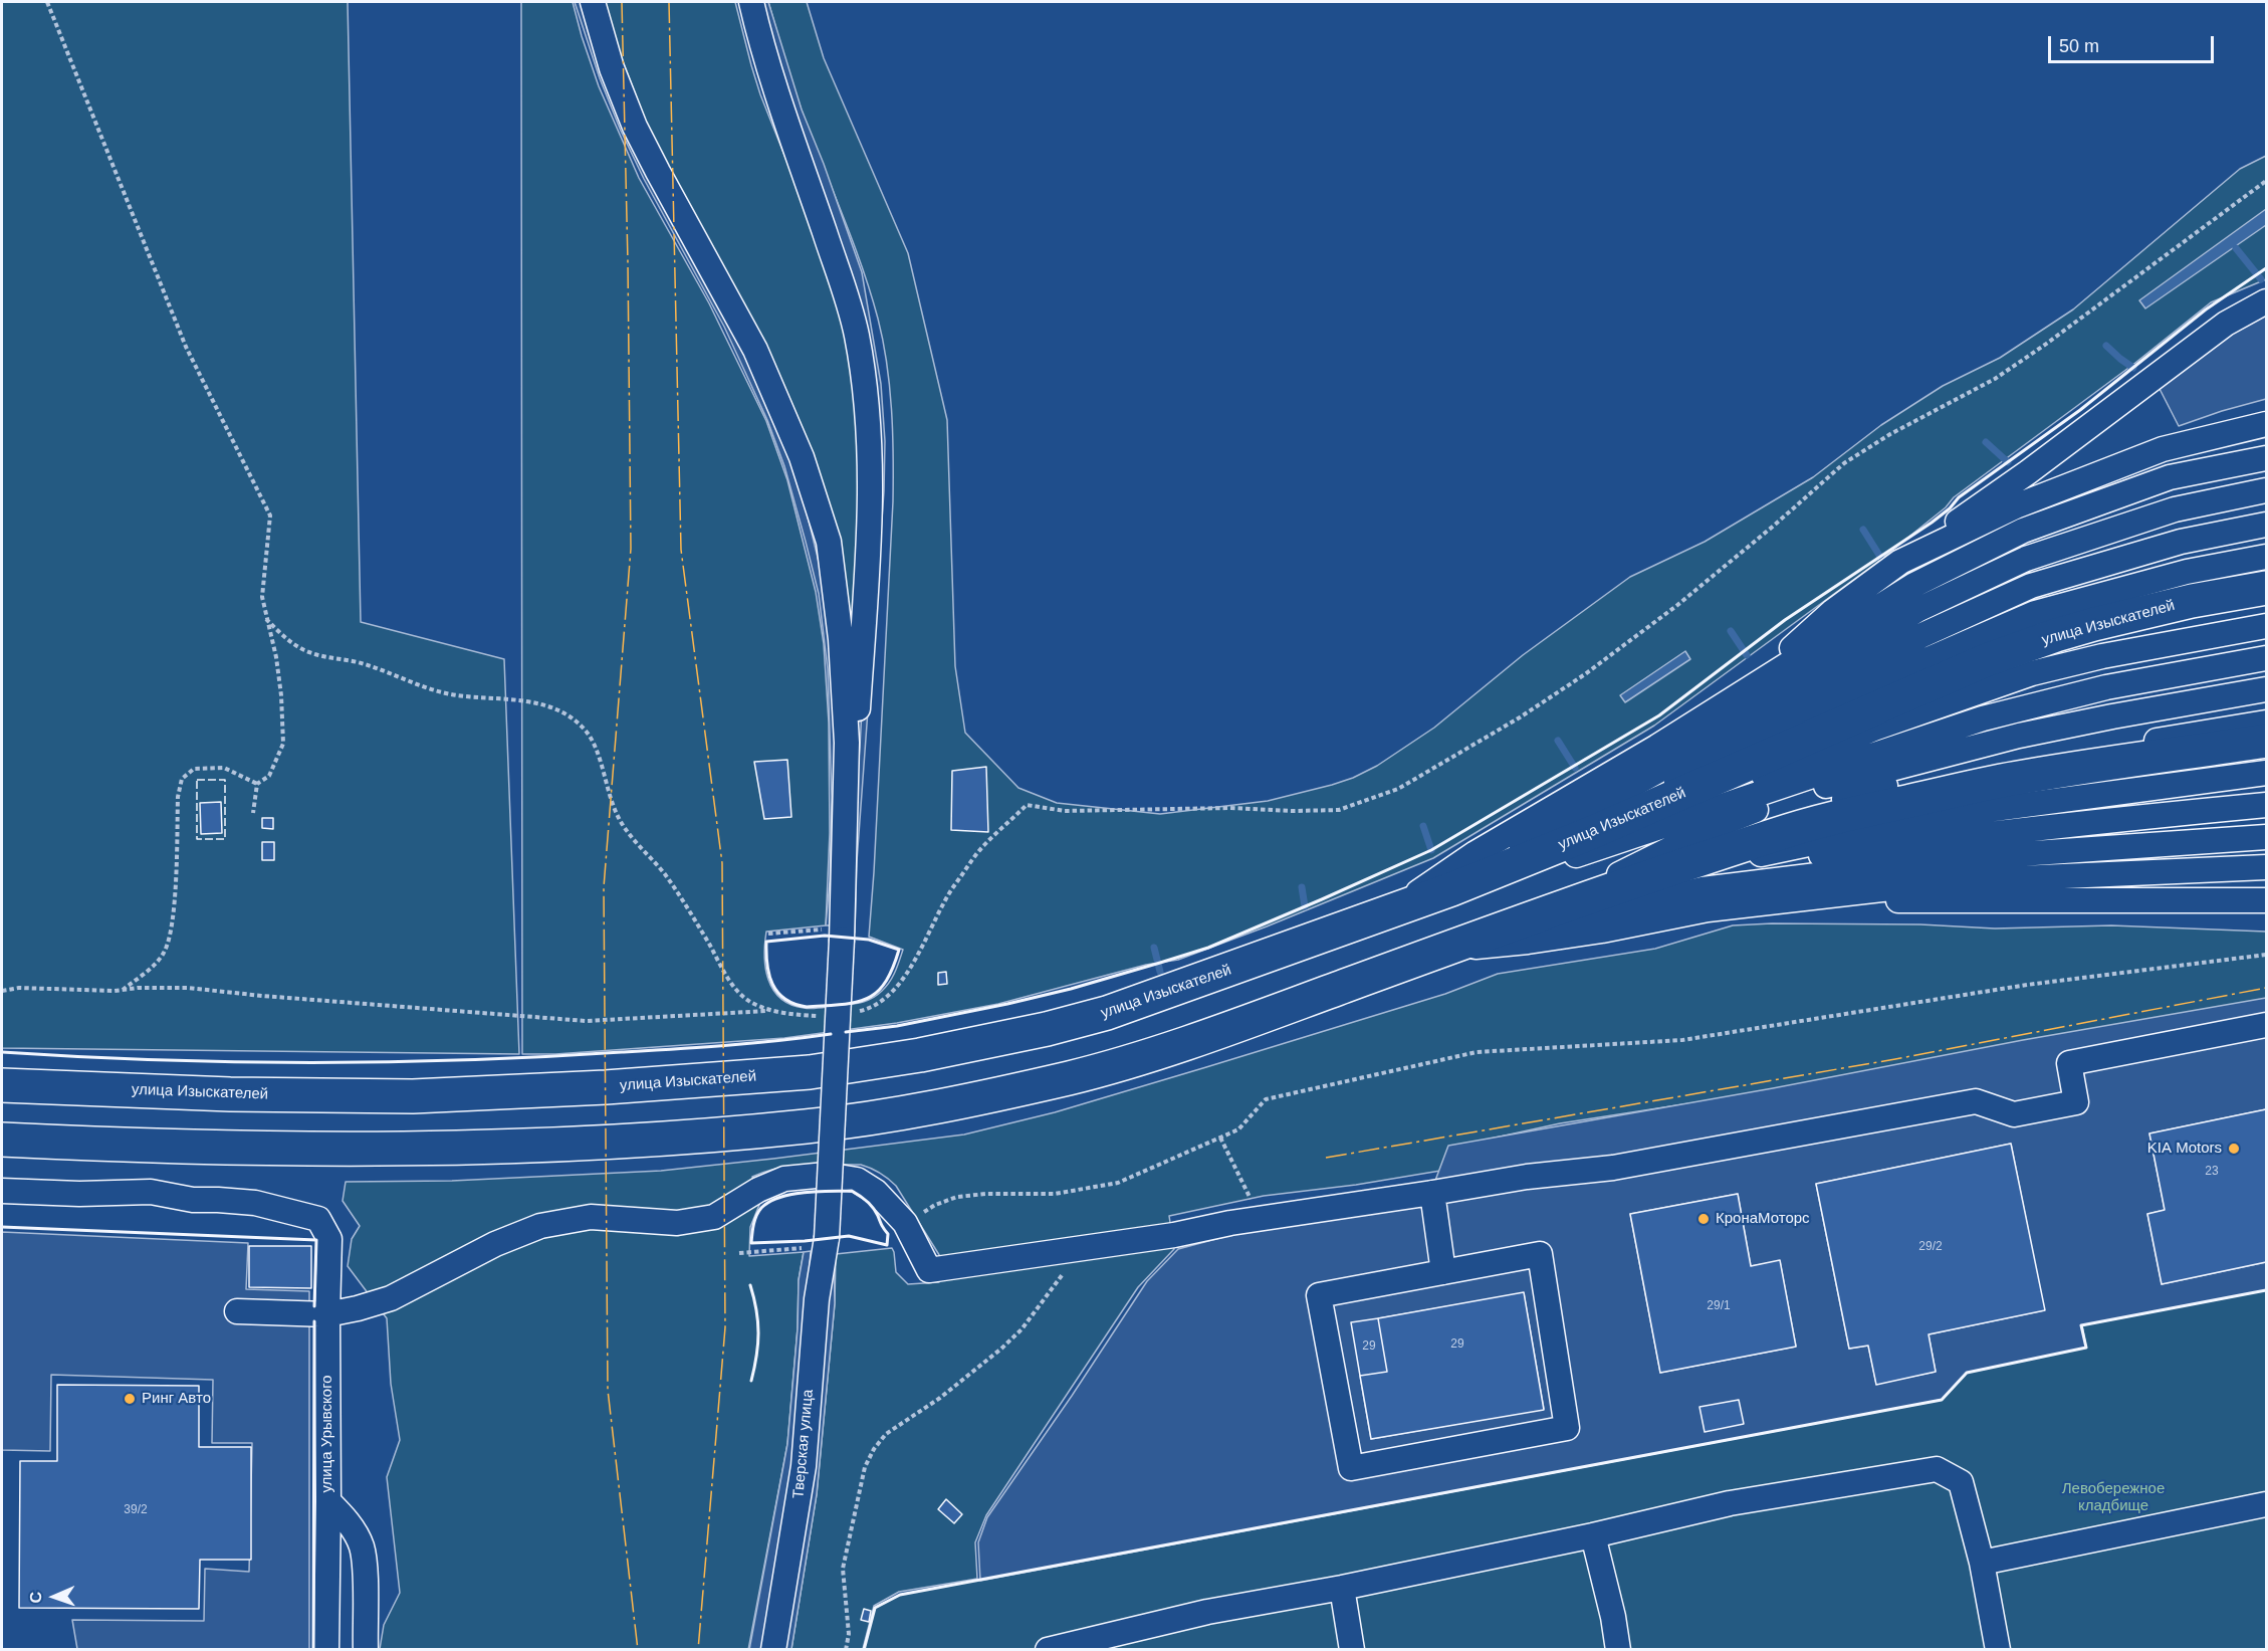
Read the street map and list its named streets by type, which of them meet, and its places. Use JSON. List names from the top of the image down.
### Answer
{
  "streets": {
    "highway": ["улица Изыскателей"],
    "street": ["улица Урывского", "Тверская улица"]
  },
  "parks": ["Левобережное кладбище"],
  "places": ["KIA Motors", "КронаМоторс", "Ринг Авто"],
  "house_numbers": [
    "23",
    "29/2",
    "29/1",
    "29",
    "29",
    "39/2"
  ],
  "scale_bar": "50 m",
  "north": "left"
}
